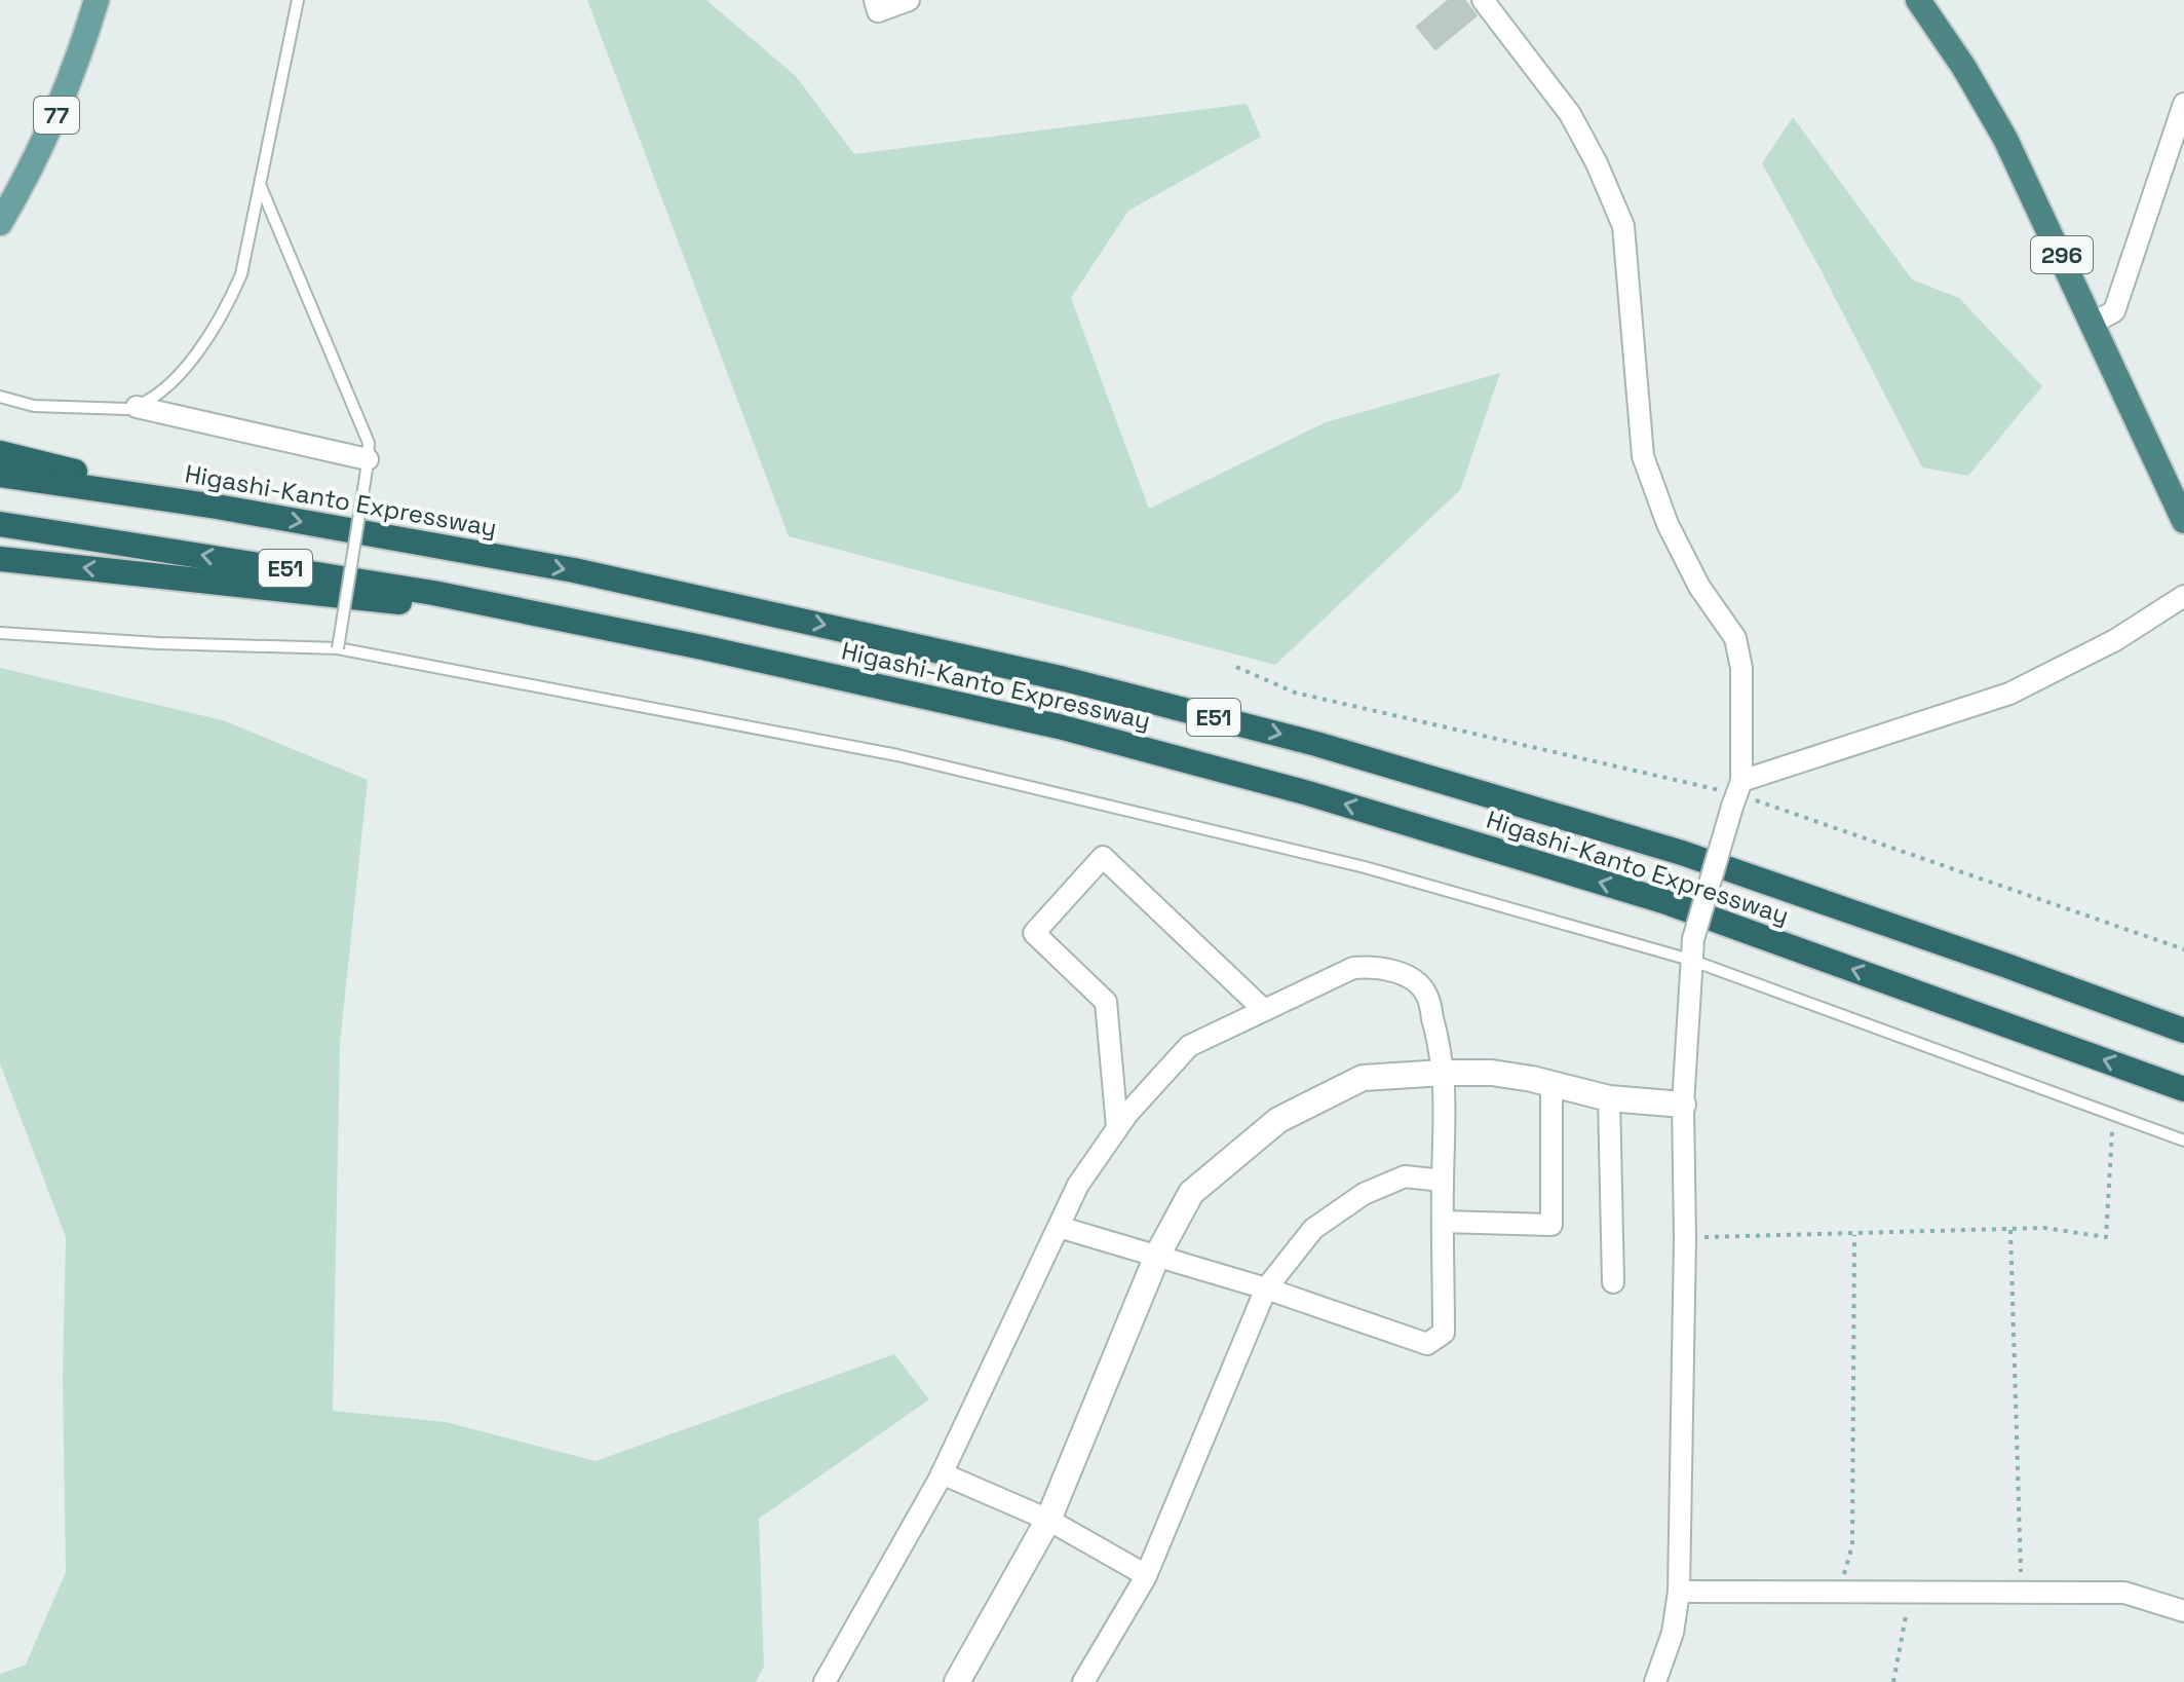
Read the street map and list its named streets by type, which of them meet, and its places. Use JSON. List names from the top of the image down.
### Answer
{
  "streets": {
    "highway": ["296", "Higashi-Kanto Expressway", "E51"],
    "main road": ["77"]
  }
}
